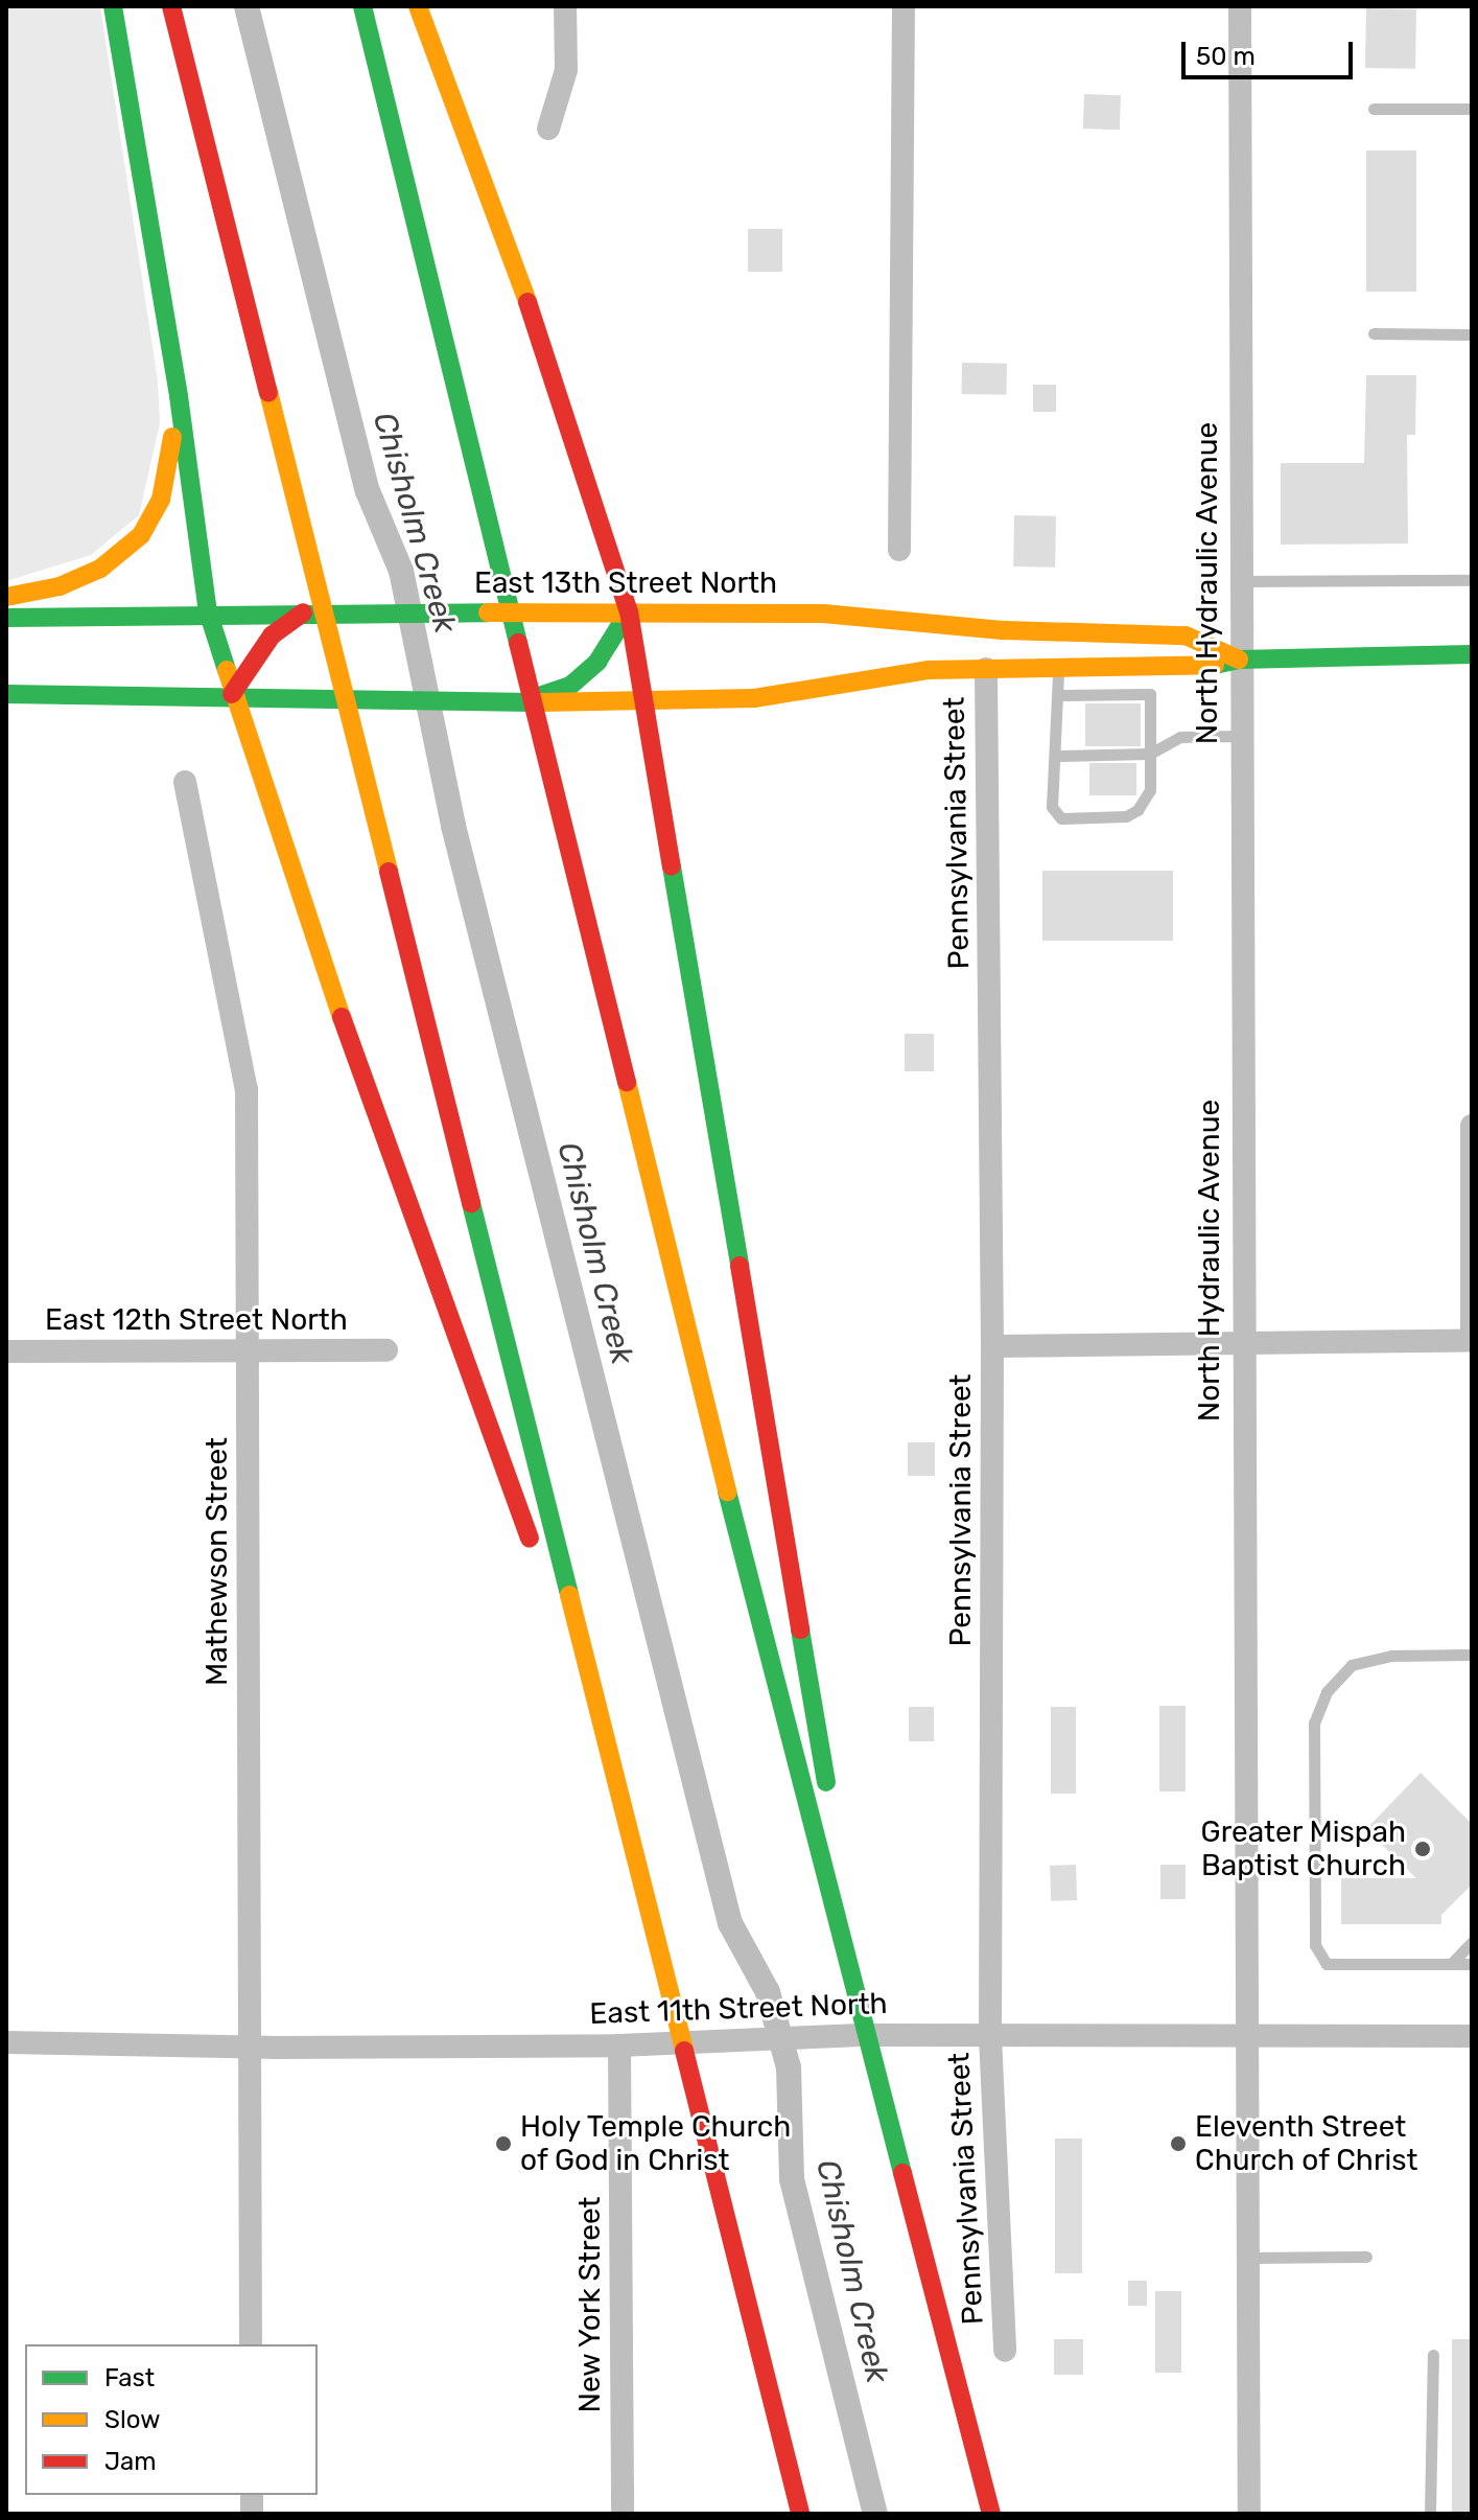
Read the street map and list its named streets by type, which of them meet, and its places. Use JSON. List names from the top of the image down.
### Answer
{
  "streets": {
    "main road": ["East 13th Street North"],
    "street": [
      "North Hydraulic Avenue",
      "Pennsylvania Street",
      "East 12th Street North",
      "Mathewson Street",
      "East 11th Street North",
      "New York Street"
    ]
  },
  "crossings": [
    ["East 13th Street North", "North Hydraulic Avenue"],
    ["East 13th Street North", "Pennsylvania Street"],
    ["North Hydraulic Avenue", "East 11th Street North"],
    ["Pennsylvania Street", "East 11th Street North"],
    ["East 12th Street North", "Mathewson Street"],
    ["Mathewson Street", "East 11th Street North"],
    ["East 11th Street North", "New York Street"]
  ],
  "water": ["Chisholm Creek"],
  "places": ["Greater Mispah Baptist Church", "Holy Temple Church of God in Christ", "Eleventh Street Church of Christ"],
  "legend": ["Fast", "Slow", "Jam"],
  "scale_bar": "50 m"
}
